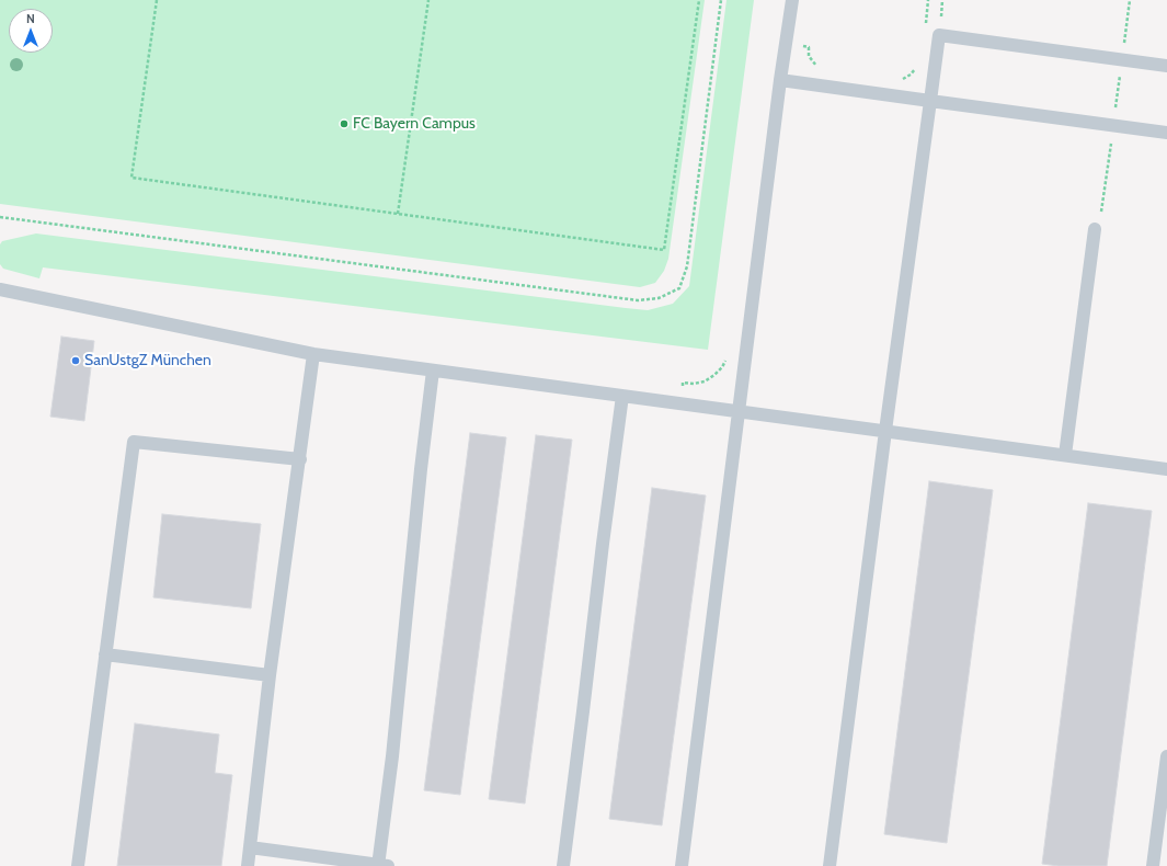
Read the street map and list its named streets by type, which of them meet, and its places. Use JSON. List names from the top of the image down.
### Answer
{
  "places": ["FC Bayern Campus", "SanUstgZ München"],
  "north": "top"
}
